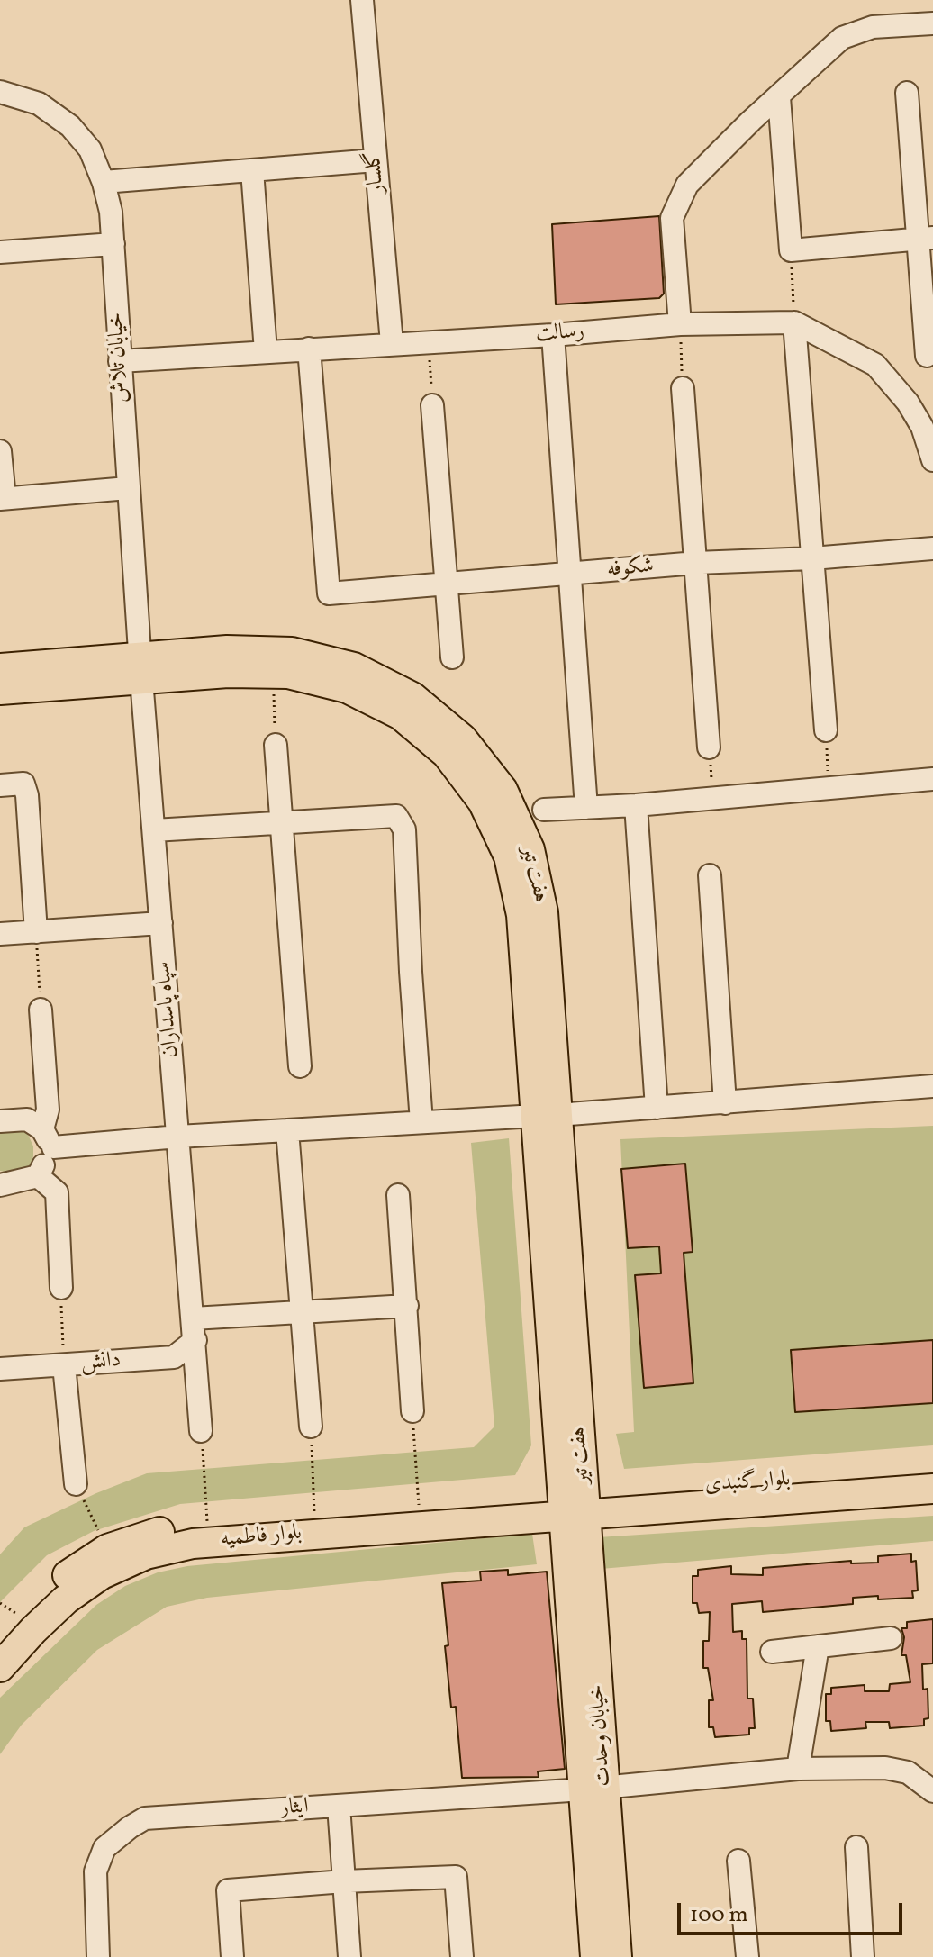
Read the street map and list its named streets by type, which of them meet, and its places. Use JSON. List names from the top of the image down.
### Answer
{
  "streets": {
    "main road": [
      "هفت تیر",
      "بلوار گنبدی",
      "بلوار فاطمیه",
      "خیابان وحدت"
    ],
    "street": [
      "گلسار",
      "رسالت",
      "خیابان تلاش",
      "شکوفه",
      "سپاه پاسداران",
      "دانش",
      "ایثار"
    ]
  },
  "crossings": [
    ["گلسار", "رسالت"],
    ["رسالت", "خیابان تلاش"],
    ["رسالت", "شکوفه"],
    ["خیابان تلاش", "هفت تیر"],
    ["خیابان تلاش", "سپاه پاسداران"],
    ["هفت تیر", "سپاه پاسداران"],
    ["هفت تیر", "بلوار گنبدی"],
    ["هفت تیر", "بلوار فاطمیه"],
    ["هفت تیر", "خیابان وحدت"],
    ["سپاه پاسداران", "دانش"],
    ["بلوار گنبدی", "بلوار فاطمیه"],
    ["بلوار گنبدی", "خیابان وحدت"],
    ["بلوار فاطمیه", "خیابان وحدت"],
    ["خیابان وحدت", "ایثار"]
  ],
  "scale_bar": "100 m"
}
